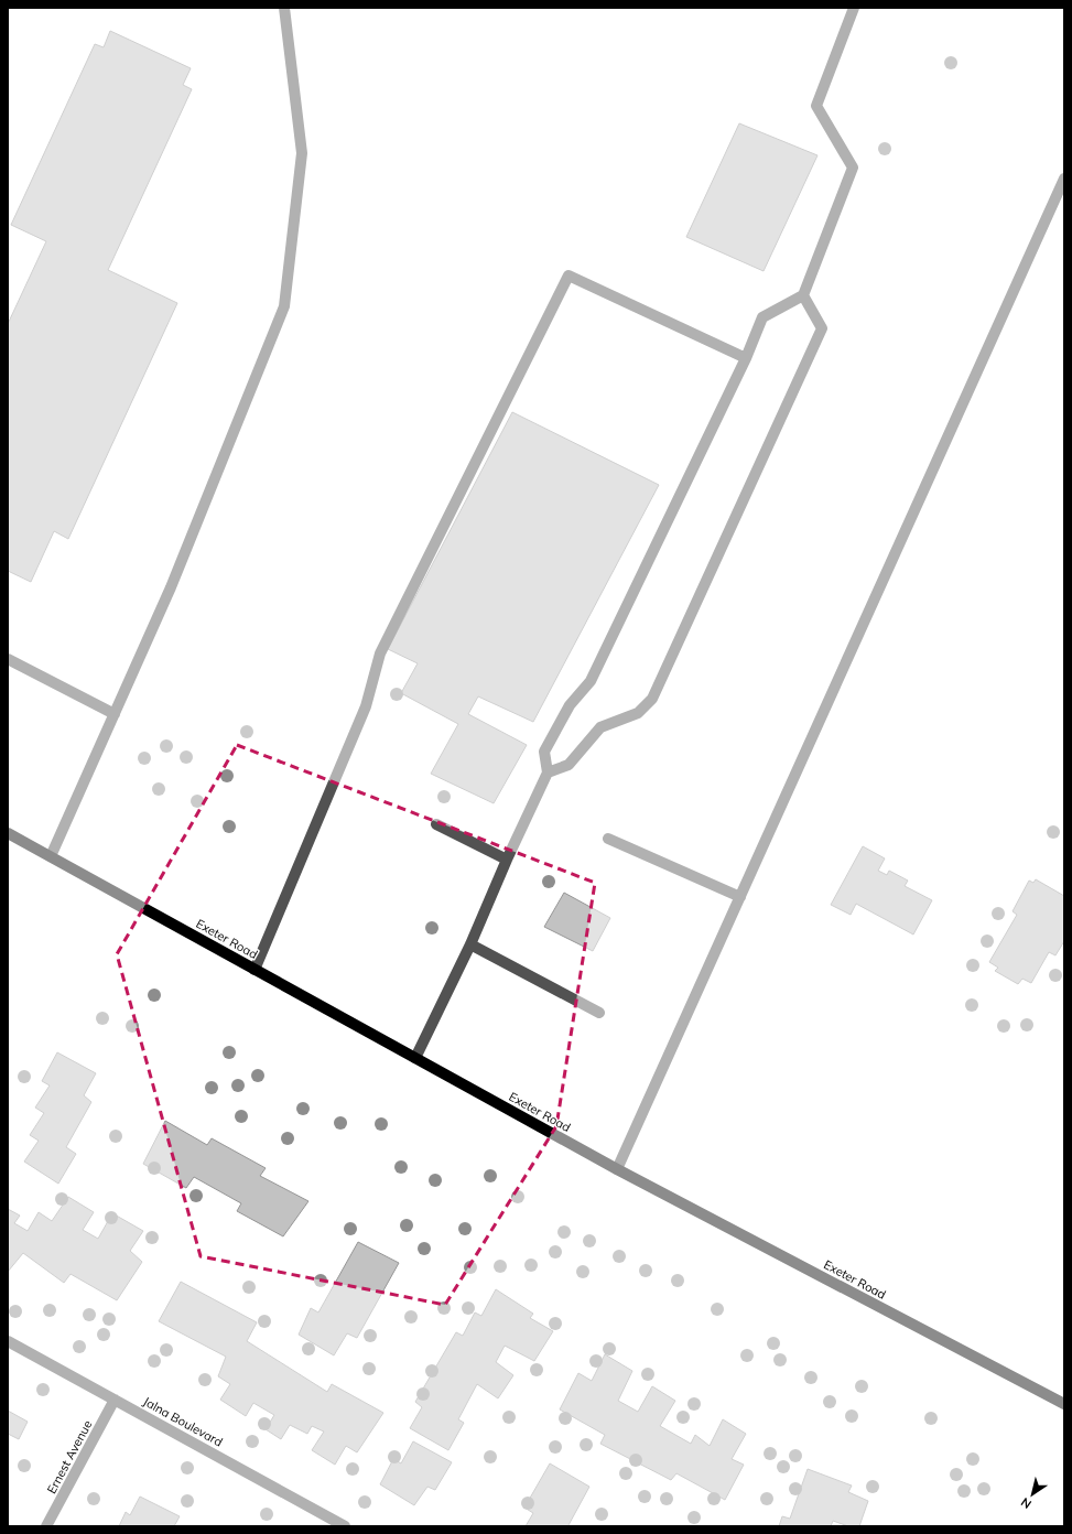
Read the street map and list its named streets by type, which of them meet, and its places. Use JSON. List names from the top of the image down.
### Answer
{
  "streets": {
    "main road": ["Exeter Road"],
    "street": ["Jalna Boulevard", "Ernest Avenue"]
  },
  "crossings": [
    ["Jalna Boulevard", "Ernest Avenue"]
  ],
  "north": "bottom left"
}
